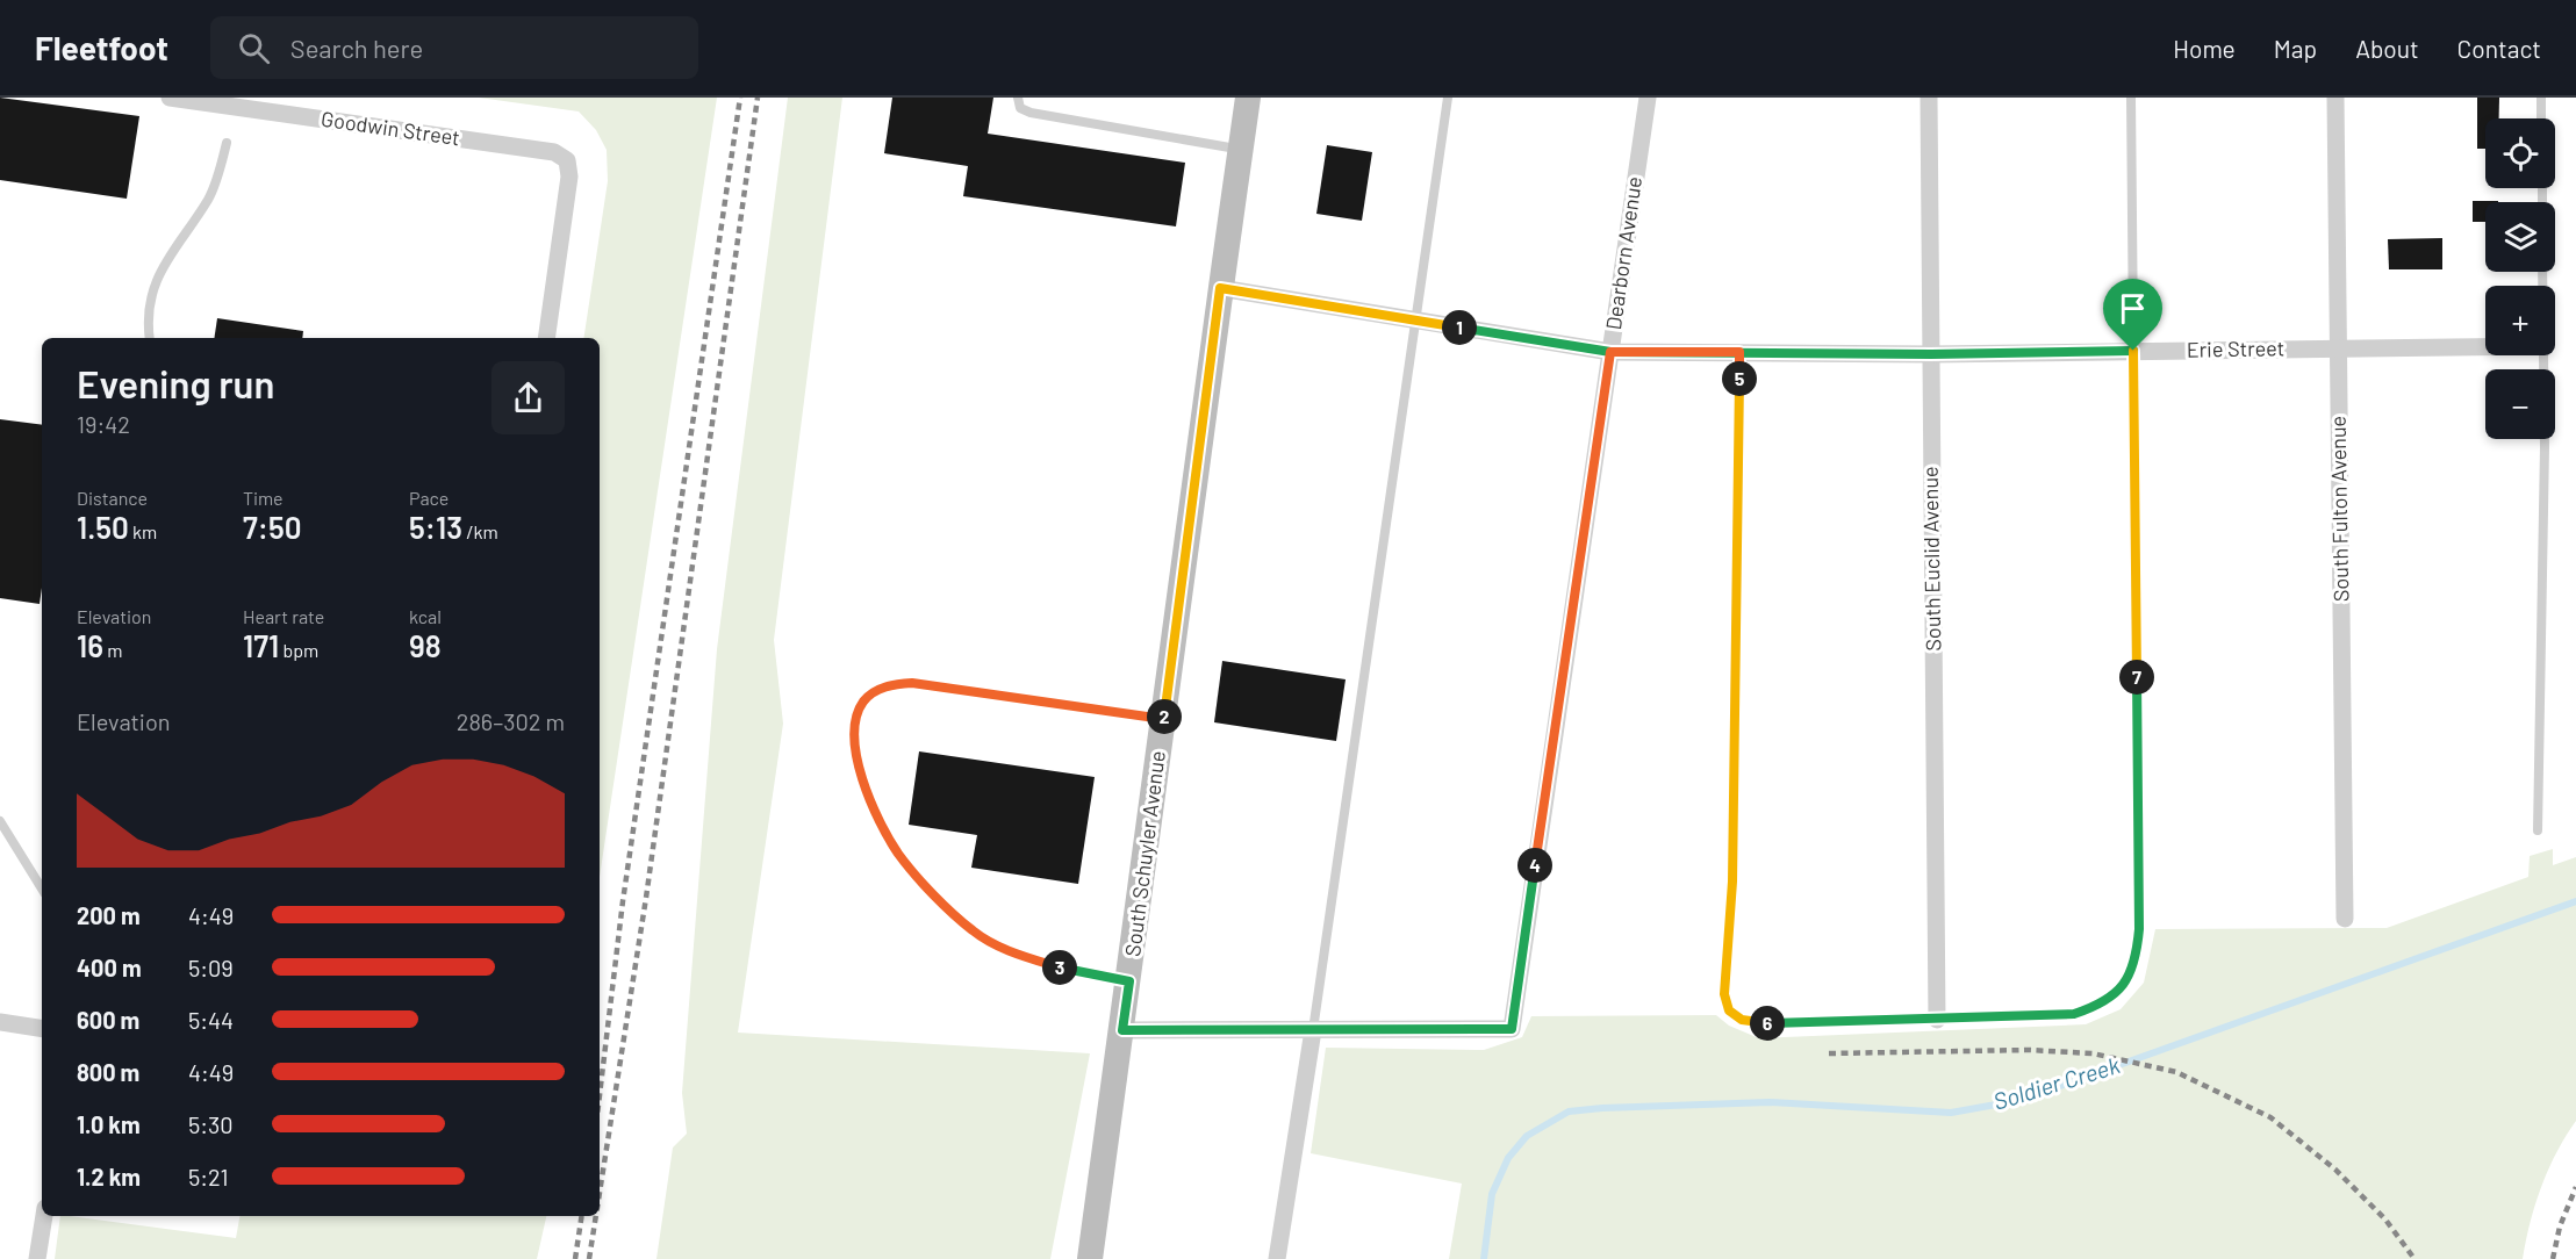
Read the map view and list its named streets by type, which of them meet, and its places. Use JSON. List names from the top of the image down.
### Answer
{
  "streets": {
    "main road": ["South Schuyler Avenue"],
    "street": [
      "Goodwin Street",
      "Dearborn Avenue",
      "Erie Street",
      "South Fulton Avenue",
      "South Euclid Avenue"
    ]
  },
  "crossings": [
    ["Dearborn Avenue", "Erie Street"],
    ["Erie Street", "South Fulton Avenue"],
    ["Erie Street", "South Euclid Avenue"],
    ["Erie Street", "South Schuyler Avenue"]
  ],
  "water": ["Soldier Creek"],
  "page": {
    "header": "Fleetfoot",
    "search": "Search here",
    "nav": [
      "Home",
      "Map",
      "About",
      "Contact"
    ],
    "map_buttons": ["+", "−"],
    "pins": [
      "1",
      "5",
      "7",
      "2",
      "4",
      "3",
      "6"
    ],
    "heading": ["Evening run", "19:42"],
    "stats": [
      ["Distance", "1.50 km"],
      ["Time", "7:50"],
      ["Pace", "5:13 /km"],
      ["Elevation", "16 m"],
      ["Heart rate", "171 bpm"],
      ["kcal", "98"]
    ],
    "chart": ["Elevation", "286–302 m"],
    "list": [
      {
        "name": "200 m",
        "note": "4:49"
      },
      {
        "name": "400 m",
        "note": "5:09"
      },
      {
        "name": "600 m",
        "note": "5:44"
      },
      {
        "name": "800 m",
        "note": "4:49"
      },
      {
        "name": "1.0 km",
        "note": "5:30"
      },
      {
        "name": "1.2 km",
        "note": "5:21"
      }
    ]
  }
}
